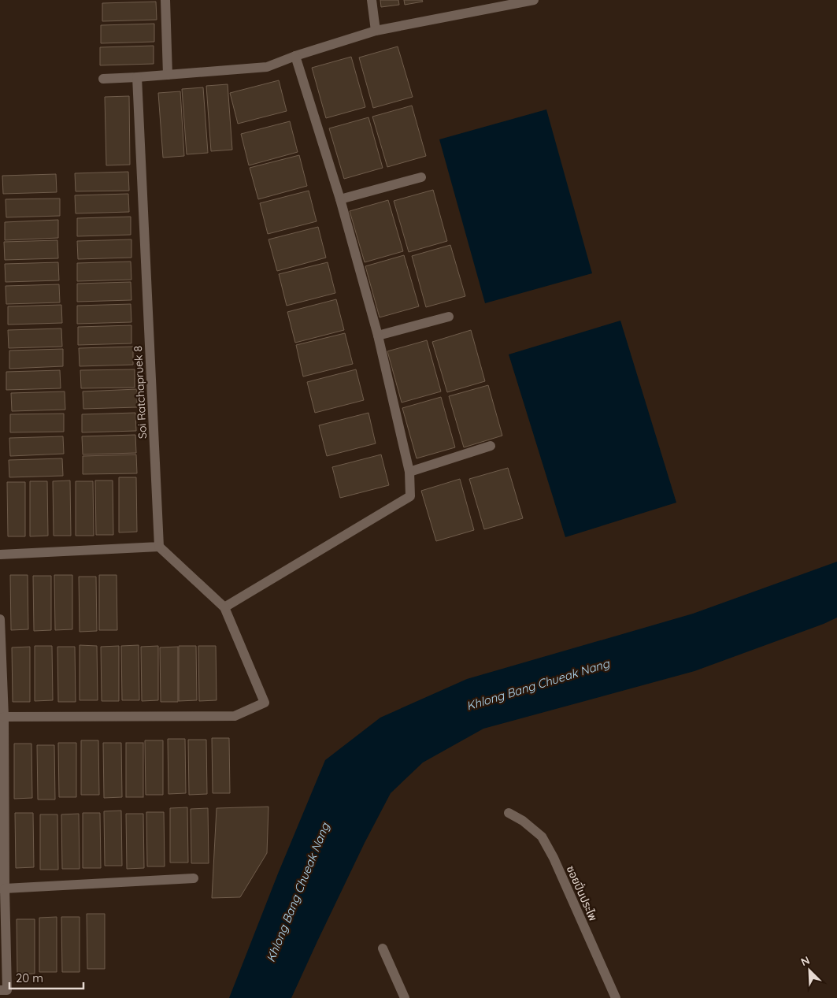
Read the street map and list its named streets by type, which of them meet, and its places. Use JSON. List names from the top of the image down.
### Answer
{
  "streets": {
    "street": ["Soi Ratchapruek 8", "ซอยปิ่นประไพ"]
  },
  "water": ["Khlong Bang Chueak Nang"],
  "scale_bar": "20 m",
  "north": "top left"
}
